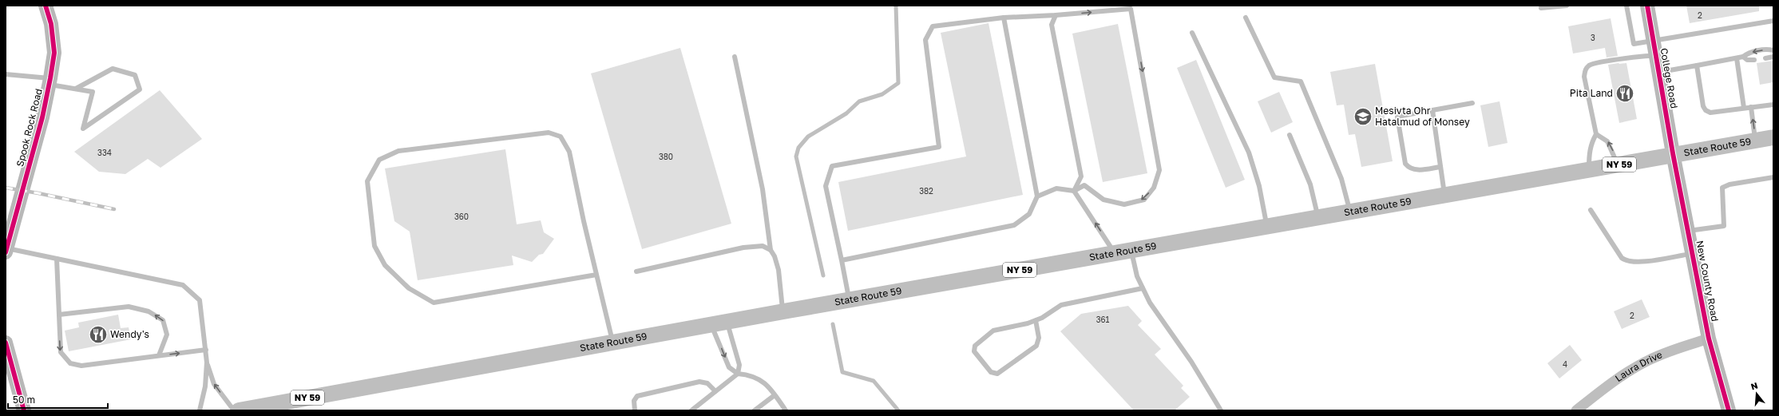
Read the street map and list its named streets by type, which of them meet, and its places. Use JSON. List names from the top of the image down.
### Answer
{
  "streets": {
    "main road": ["State Route 59", "NY 59"],
    "street": [
      "College Road",
      "Spook Rock Road",
      "New County Road",
      "Laura Drive"
    ]
  },
  "crossings": [
    ["College Road", "State Route 59"],
    ["College Road", "New County Road"],
    ["State Route 59", "NY 59"],
    ["State Route 59", "New County Road"],
    ["New County Road", "Laura Drive"]
  ],
  "places": {
    "restaurant": ["Pita Land", "Wendy's"],
    "school or university": ["Mesivta Ohr Hatalmud of Monsey"]
  },
  "house_numbers": [
    "2",
    "3",
    "334",
    "380",
    "382",
    "360",
    "2",
    "361",
    "4"
  ],
  "scale_bar": "50 m",
  "north": "top"
}
